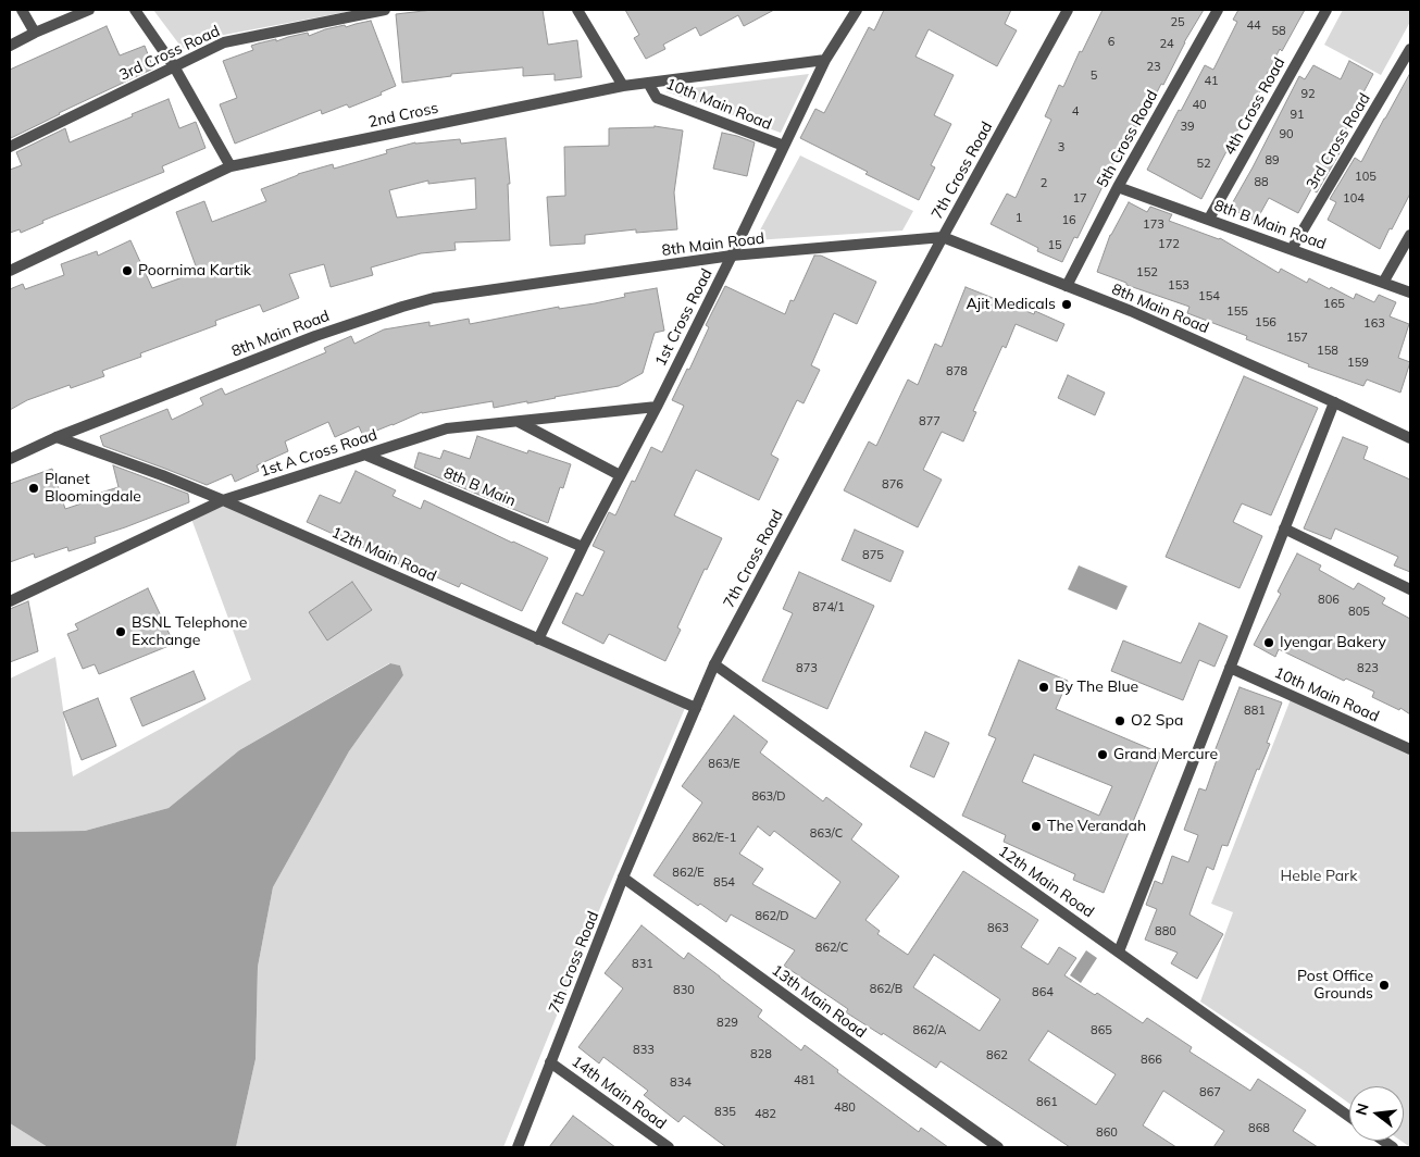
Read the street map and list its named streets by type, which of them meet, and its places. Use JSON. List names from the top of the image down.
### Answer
{
  "streets": {
    "street": [
      "3rd Cross Road",
      "10th Main Road",
      "4th Cross Road",
      "2nd Cross",
      "5th Cross Road",
      "7th Cross Road",
      "8th B Main Road",
      "8th Main Road",
      "1st Cross Road",
      "1st A Cross Road",
      "8th B Main",
      "12th Main Road",
      "13th Main Road",
      "14th Main Road"
    ]
  },
  "crossings": [
    ["3rd Cross Road", "8th B Main Road"],
    ["10th Main Road", "2nd Cross"],
    ["10th Main Road", "1st Cross Road"],
    ["4th Cross Road", "8th B Main Road"],
    ["2nd Cross", "1st Cross Road"],
    ["5th Cross Road", "8th B Main Road"],
    ["5th Cross Road", "8th Main Road"],
    ["7th Cross Road", "8th Main Road"],
    ["7th Cross Road", "12th Main Road"],
    ["7th Cross Road", "13th Main Road"],
    ["7th Cross Road", "14th Main Road"],
    ["8th Main Road", "1st Cross Road"],
    ["8th Main Road", "12th Main Road"],
    ["1st Cross Road", "1st A Cross Road"],
    ["1st Cross Road", "8th B Main"],
    ["1st Cross Road", "12th Main Road"],
    ["1st A Cross Road", "8th B Main"],
    ["1st A Cross Road", "12th Main Road"]
  ],
  "parks": ["Heble Park"],
  "places": [
    "Poornima Kartik",
    "Ajit Medicals",
    "Planet Bloomingdale",
    "BSNL Telephone Exchange",
    "Iyengar Bakery",
    "By The Blue",
    "O2 Spa",
    "Grand Mercure",
    "The Verandah",
    "Post Office Grounds"
  ],
  "house_numbers": [
    "25",
    "44",
    "58",
    "6",
    "24",
    "23",
    "5",
    "41",
    "92",
    "40",
    "4",
    "91",
    "39",
    "90",
    "3",
    "89",
    "52",
    "105",
    "88",
    "2",
    "17",
    "104",
    "1",
    "16",
    "173",
    "172",
    "15",
    "152",
    "153",
    "154",
    "165",
    "155",
    "156",
    "163",
    "157",
    "158",
    "159",
    "878",
    "877",
    "876",
    "875",
    "806",
    "874/1",
    "805",
    "873",
    "823",
    "881",
    "863/E",
    "863/D",
    "863/C",
    "862/E-1",
    "862/E",
    "854",
    "862/D",
    "863",
    "880",
    "862/C",
    "831",
    "862/B",
    "830",
    "864",
    "829",
    "862/A",
    "865",
    "833",
    "828",
    "862",
    "866",
    "481",
    "834",
    "867",
    "861",
    "480",
    "835",
    "482",
    "868",
    "860"
  ],
  "north": "left"
}
